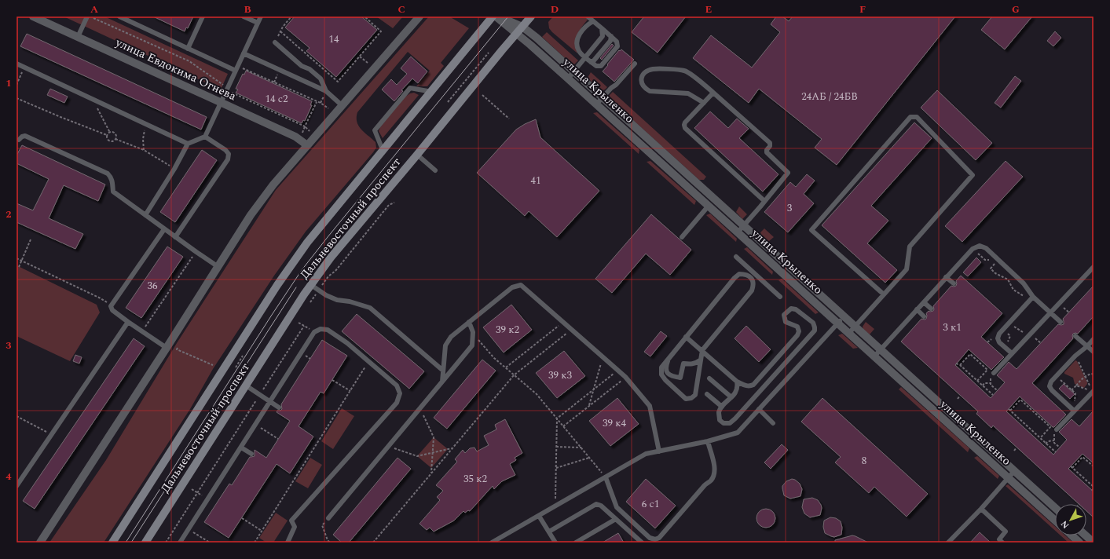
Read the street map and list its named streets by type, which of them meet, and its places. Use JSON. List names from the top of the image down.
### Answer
{
  "streets": {
    "main road": ["Дальневосточный проспект"],
    "street": ["улица Евдокима Огнева", "улица Крыленко"]
  },
  "crossings": [
    ["улица Крыленко", "Дальневосточный проспект"]
  ],
  "house_numbers": [
    "14",
    "24АБ / 24БВ",
    "14 с2",
    "41",
    "3",
    "36",
    "3 к1",
    "39 к2",
    "39 к3",
    "39 к4",
    "8",
    "35 к2",
    "6 с1"
  ],
  "north": "bottom left",
  "grid": {
    "columns": [
      "A",
      "B",
      "C",
      "D",
      "E",
      "F",
      "G"
    ],
    "rows": [
      "1",
      "2",
      "3",
      "4"
    ]
  }
}
